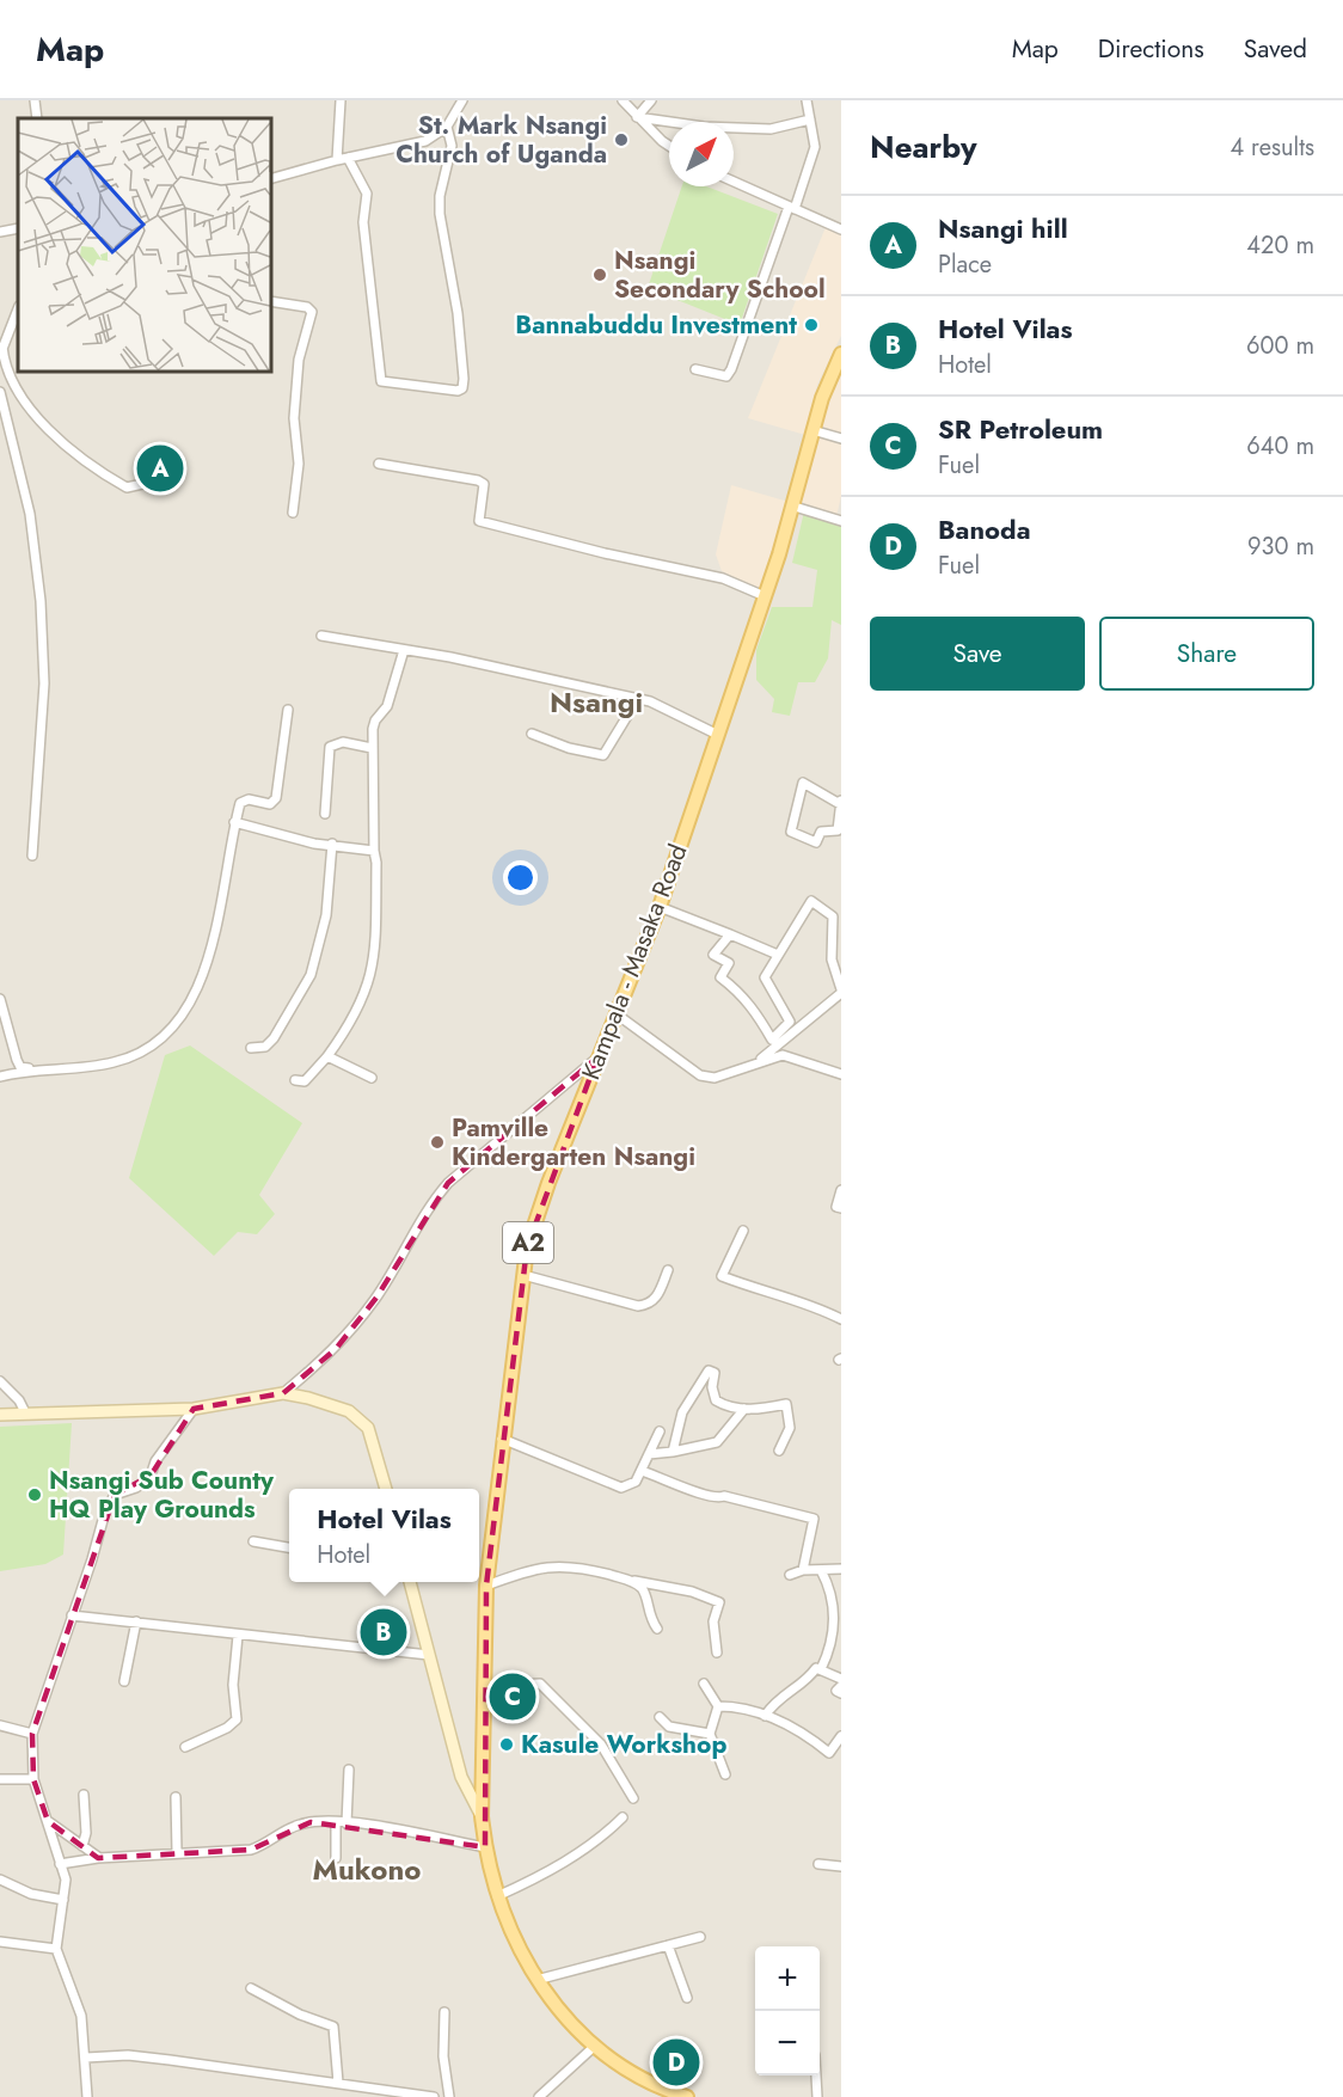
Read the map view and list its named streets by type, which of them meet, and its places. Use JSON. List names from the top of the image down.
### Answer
{
  "streets": {
    "main road": ["Kampala - Masaka Road", "A2"]
  },
  "districts": ["Nsangi", "Mukono"],
  "places": [
    "St. Mark Nsangi Church of Uganda",
    "Nsangi Secondary School",
    "Bannabuddu Investment",
    "Pamville Kindergarten Nsangi",
    "Nsangi Sub County HQ Play Grounds",
    "Kasule Workshop"
  ],
  "north": "top right",
  "page": {
    "header": "Map",
    "nav": ["Map", "Directions", "Saved"],
    "heading": ["Nearby", "4 results"],
    "list": [
      {
        "mark": "A",
        "name": "Nsangi hill",
        "note": "Place",
        "value": "420 m"
      },
      {
        "mark": "B",
        "name": "Hotel Vilas",
        "note": "Hotel",
        "value": "600 m"
      },
      {
        "mark": "C",
        "name": "SR Petroleum",
        "note": "Fuel",
        "value": "640 m"
      },
      {
        "mark": "D",
        "name": "Banoda",
        "note": "Fuel",
        "value": "930 m"
      }
    ],
    "pins": [
      "A",
      "B",
      "C",
      "D"
    ],
    "buttons": ["Save", "Share"],
    "popup": ["Hotel Vilas", "Hotel"],
    "map_buttons": ["+", "−"]
  }
}
